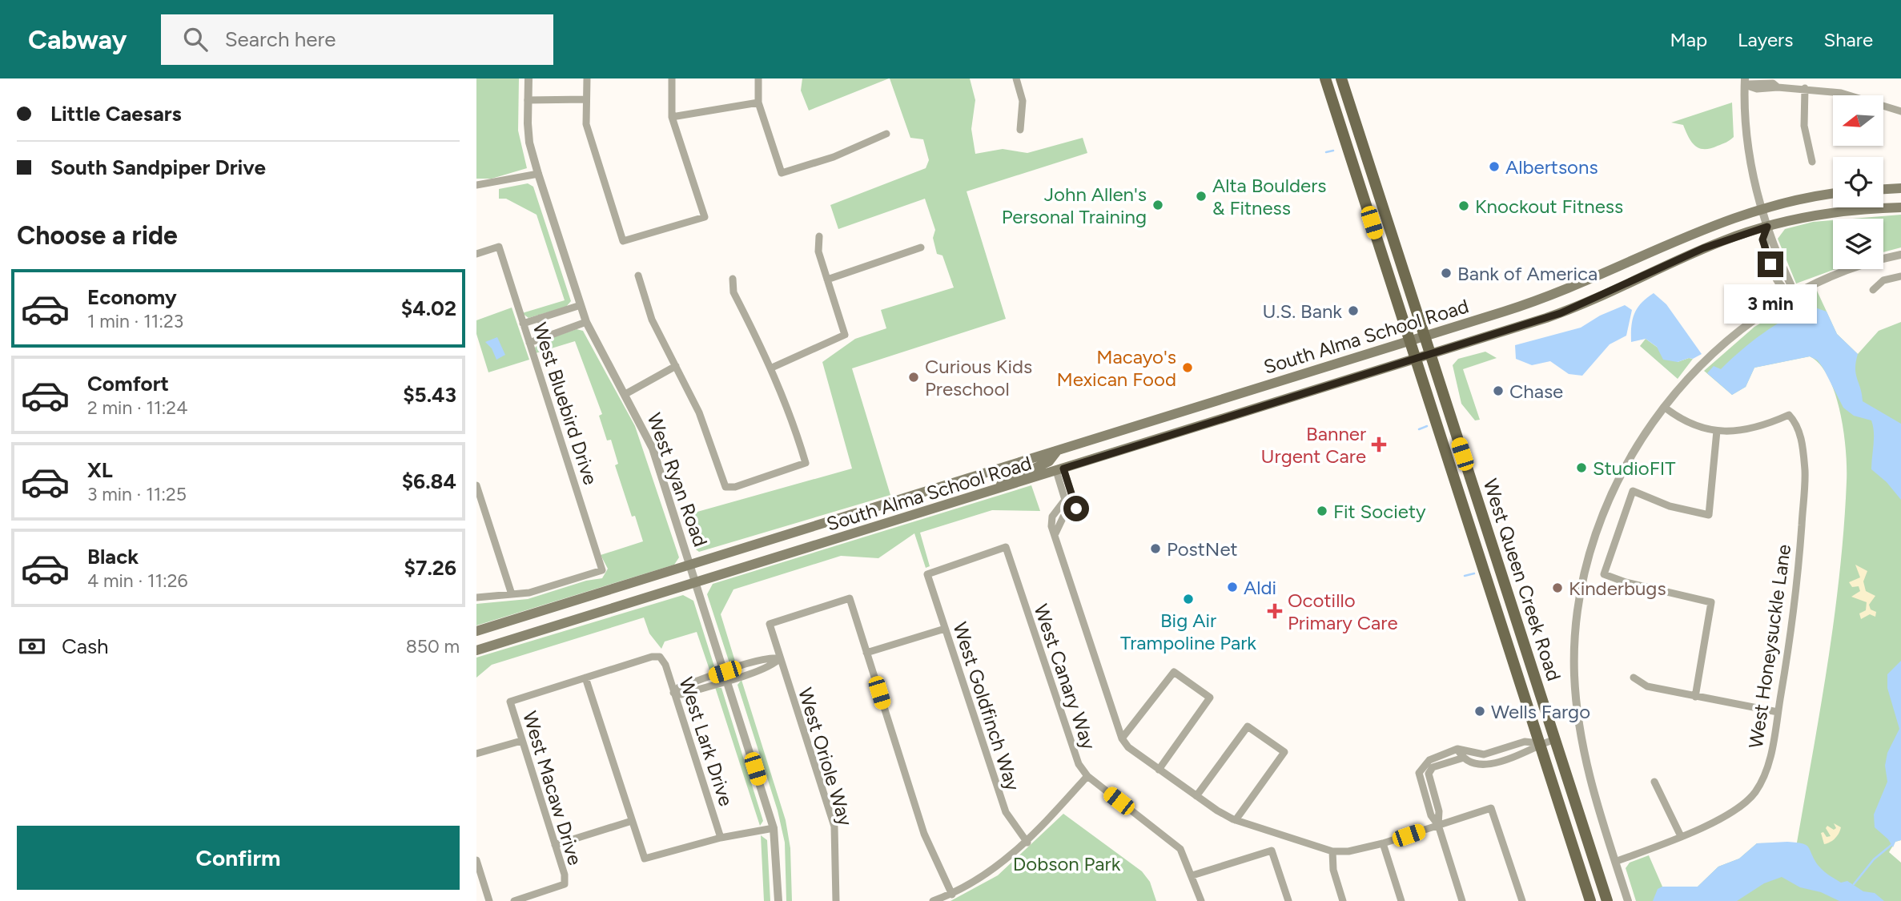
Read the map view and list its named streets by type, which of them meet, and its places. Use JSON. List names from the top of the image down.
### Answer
{
  "streets": {
    "main road": ["South Alma School Road", "West Queen Creek Road"],
    "street": [
      "West Bluebird Drive",
      "West Ryan Road",
      "West Honeysuckle Lane",
      "West Canary Way",
      "West Goldfinch Way",
      "West Lark Drive",
      "West Oriole Way",
      "West Macaw Drive"
    ]
  },
  "crossings": [
    ["South Alma School Road", "West Ryan Road"],
    ["South Alma School Road", "West Queen Creek Road"],
    ["West Canary Way", "West Goldfinch Way"],
    ["West Lark Drive", "West Macaw Drive"]
  ],
  "parks": ["Dobson Park"],
  "places": {
    "other": [
      "Albertsons",
      "Alta Boulders & Fitness",
      "John Allen's Personal Training",
      "Knockout Fitness",
      "Bank of America",
      "U.S. Bank",
      "Macayo's Mexican Food",
      "Curious Kids Preschool",
      "Chase",
      "StudioFIT",
      "Fit Society",
      "PostNet",
      "Aldi",
      "Kinderbugs",
      "Big Air Trampoline Park",
      "Wells Fargo"
    ],
    "health": ["Banner Urgent Care", "Ocotillo Primary Care"]
  },
  "north": "left",
  "page": {
    "header": "Cabway",
    "search": "Search here",
    "nav": ["Map", "Layers", "Share"],
    "banner": ["Little Caesars", "South Sandpiper Drive"],
    "heading": "Choose a ride",
    "list": [
      {
        "name": "Economy",
        "note": "1 min · 11:23",
        "value": "$4.02"
      },
      {
        "name": "Comfort",
        "note": "2 min · 11:24",
        "value": "$5.43"
      },
      {
        "name": "XL",
        "note": "3 min · 11:25",
        "value": "$6.84"
      },
      {
        "name": "Black",
        "note": "4 min · 11:26",
        "value": "$7.26"
      }
    ],
    "bubble": "3 min",
    "pay": ["Cash", "850 m"],
    "buttons": "Confirm"
  }
}
